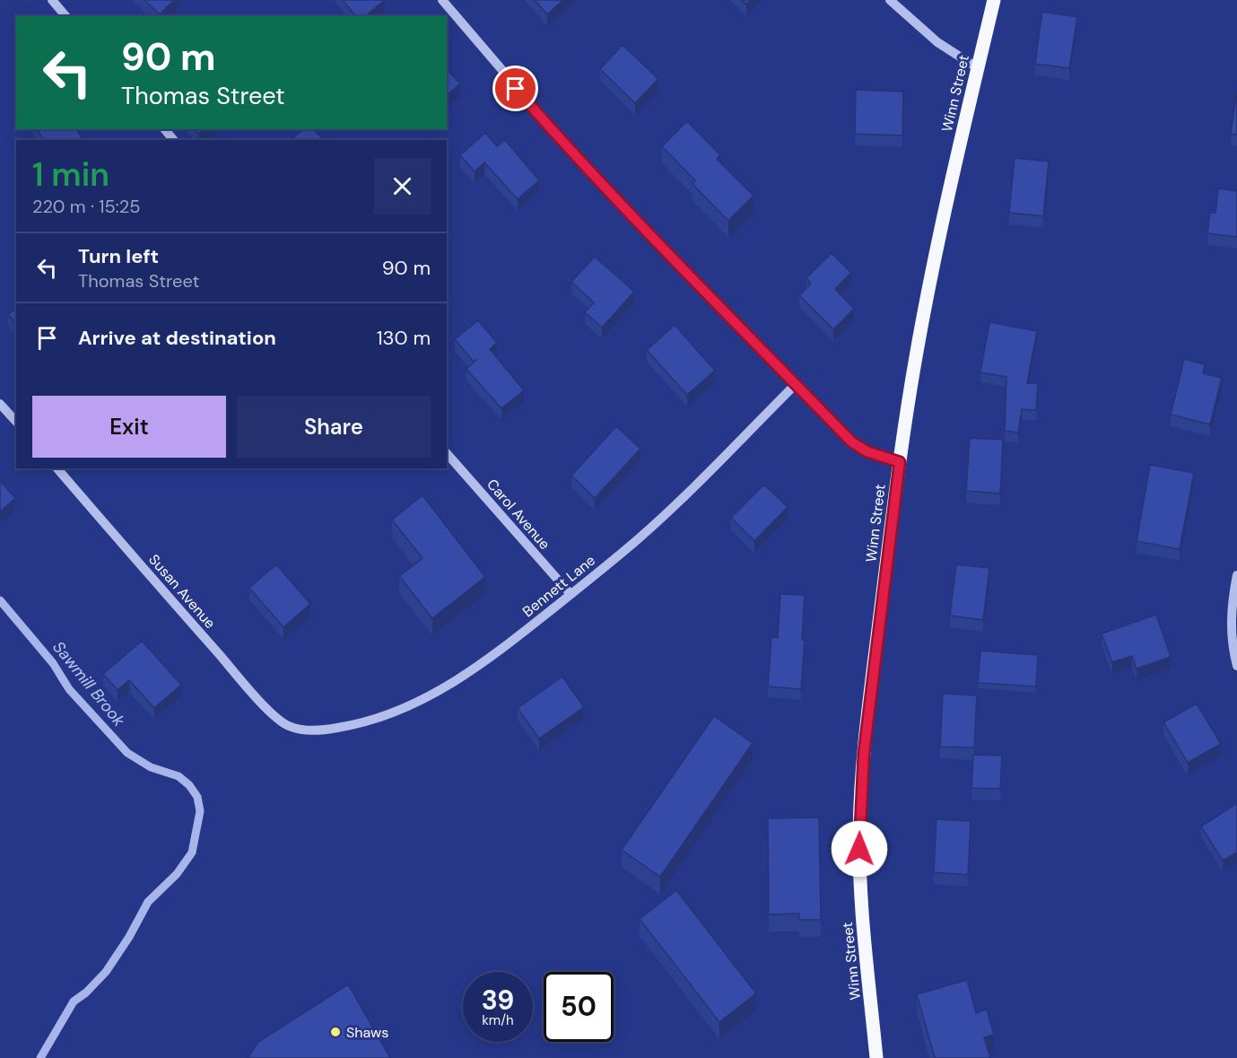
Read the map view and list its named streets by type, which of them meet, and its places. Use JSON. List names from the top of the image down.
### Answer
{
  "streets": {
    "main road": ["Winn Street"],
    "street": ["Carol Avenue", "Bennett Lane", "Susan Avenue"]
  },
  "crossings": [
    ["Carol Avenue", "Bennett Lane"],
    ["Bennett Lane", "Susan Avenue"]
  ],
  "water": ["Sawmill Brook"],
  "places": ["Shaws"],
  "page": {
    "turn": ["90 m", "Thomas Street"],
    "heading": ["1 min", "220 m · 15:25"],
    "list": [
      {
        "name": "Turn left",
        "note": "Thomas Street",
        "value": "90 m"
      },
      {
        "name": "Arrive at destination",
        "value": "130 m"
      }
    ],
    "buttons": ["Exit", "Share"],
    "speed": "39 km/h",
    "limit": "50"
  }
}
